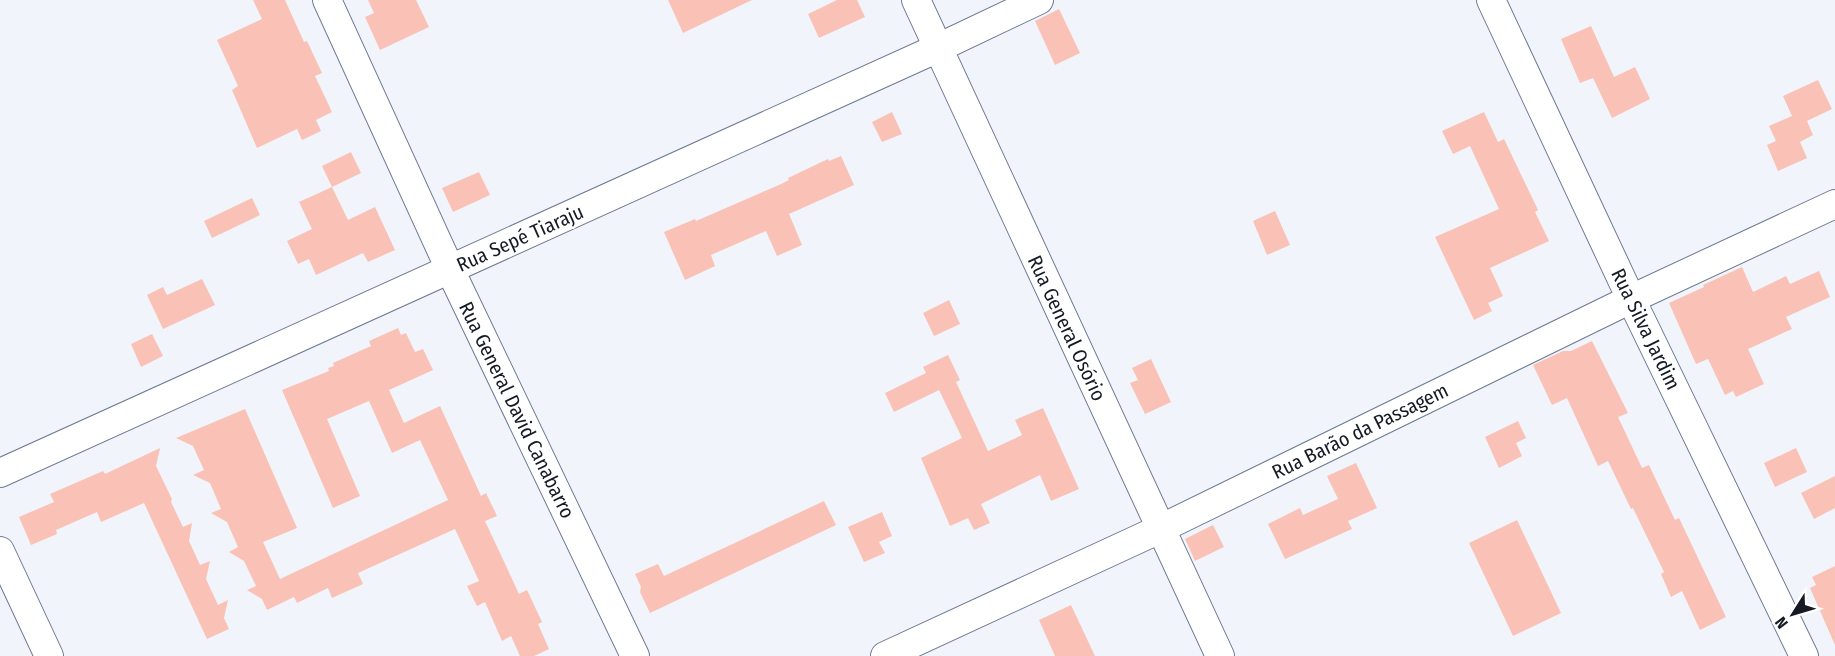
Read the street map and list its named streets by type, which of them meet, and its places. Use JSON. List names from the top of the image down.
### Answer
{
  "streets": {
    "street": [
      "Rua Sepé Tiaraju",
      "Rua General Osório",
      "Rua Silva Jardim",
      "Rua General David Canabarro",
      "Rua Barão da Passagem"
    ]
  },
  "crossings": [
    ["Rua Sepé Tiaraju", "Rua General Osório"],
    ["Rua Sepé Tiaraju", "Rua General David Canabarro"],
    ["Rua General Osório", "Rua Barão da Passagem"],
    ["Rua Silva Jardim", "Rua Barão da Passagem"]
  ],
  "north": "bottom left"
}
